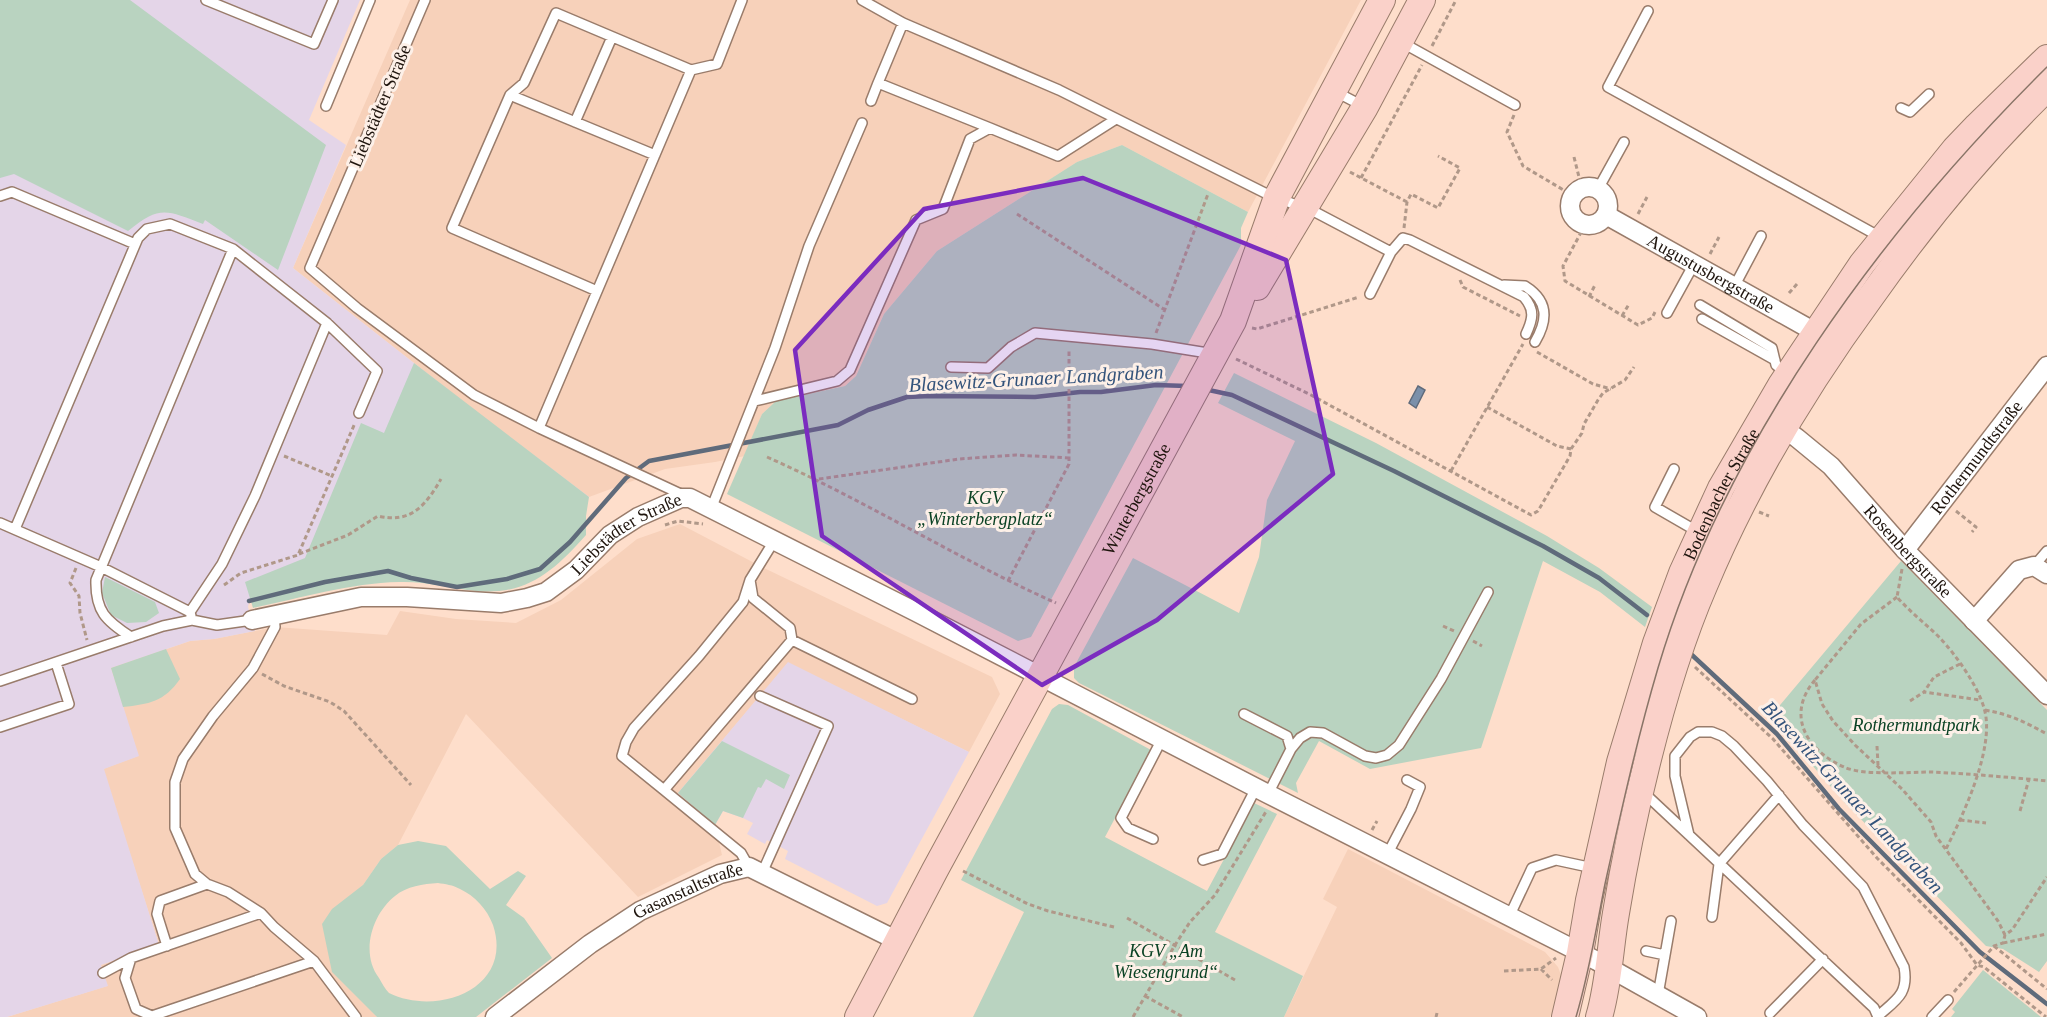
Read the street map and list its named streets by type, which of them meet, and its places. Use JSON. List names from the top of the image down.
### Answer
{
  "streets": {
    "street": [
      "Liebstädter Straße",
      "Augustusbergstraße",
      "Rothermundtstraße",
      "Bodenbacher Straße",
      "Winterbergstraße",
      "Rosenbergstraße",
      "Gasanstaltstraße"
    ]
  },
  "crossings": [
    ["Liebstädter Straße", "Bodenbacher Straße"],
    ["Liebstädter Straße", "Winterbergstraße"],
    ["Augustusbergstraße", "Bodenbacher Straße"],
    ["Rothermundtstraße", "Rosenbergstraße"],
    ["Bodenbacher Straße", "Rosenbergstraße"],
    ["Winterbergstraße", "Gasanstaltstraße"]
  ],
  "water": ["Blasewitz‐Grunaer Landgraben"],
  "parks": ["KGV „Winterbergplatz“", "Rothermundtpark", "KGV „Am Wiesengrund“"]
}
